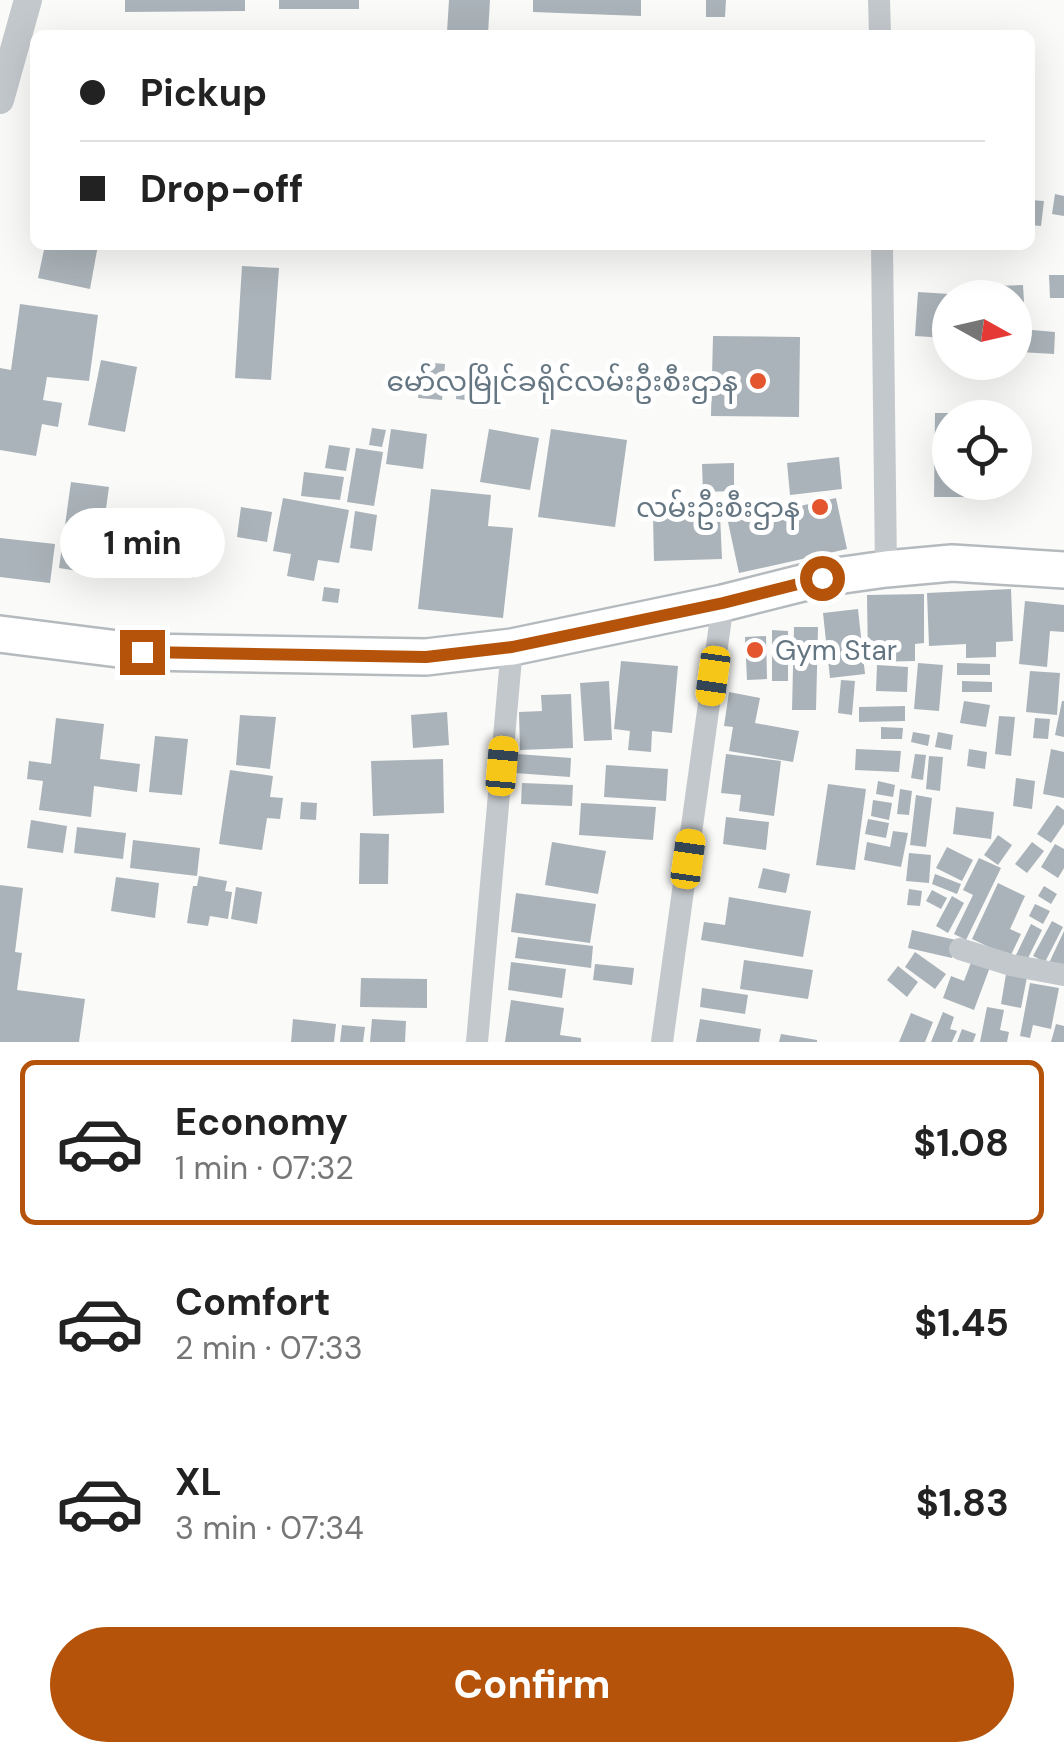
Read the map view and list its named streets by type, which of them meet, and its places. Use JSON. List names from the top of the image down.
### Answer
{
  "places": ["မော်လမြိုင်ခရိုင်လမ်းဦးစီးဌာန", "လမ်းဦးစီးဌာန", "Gym Star"],
  "north": "right",
  "page": {
    "banner": ["Pickup", "Drop-off"],
    "bubble": "1 min",
    "list": [
      {
        "name": "Economy",
        "note": "1 min · 07:32",
        "value": "$1.08"
      },
      {
        "name": "Comfort",
        "note": "2 min · 07:33",
        "value": "$1.45"
      },
      {
        "name": "XL",
        "note": "3 min · 07:34",
        "value": "$1.83"
      }
    ],
    "buttons": "Confirm"
  }
}
